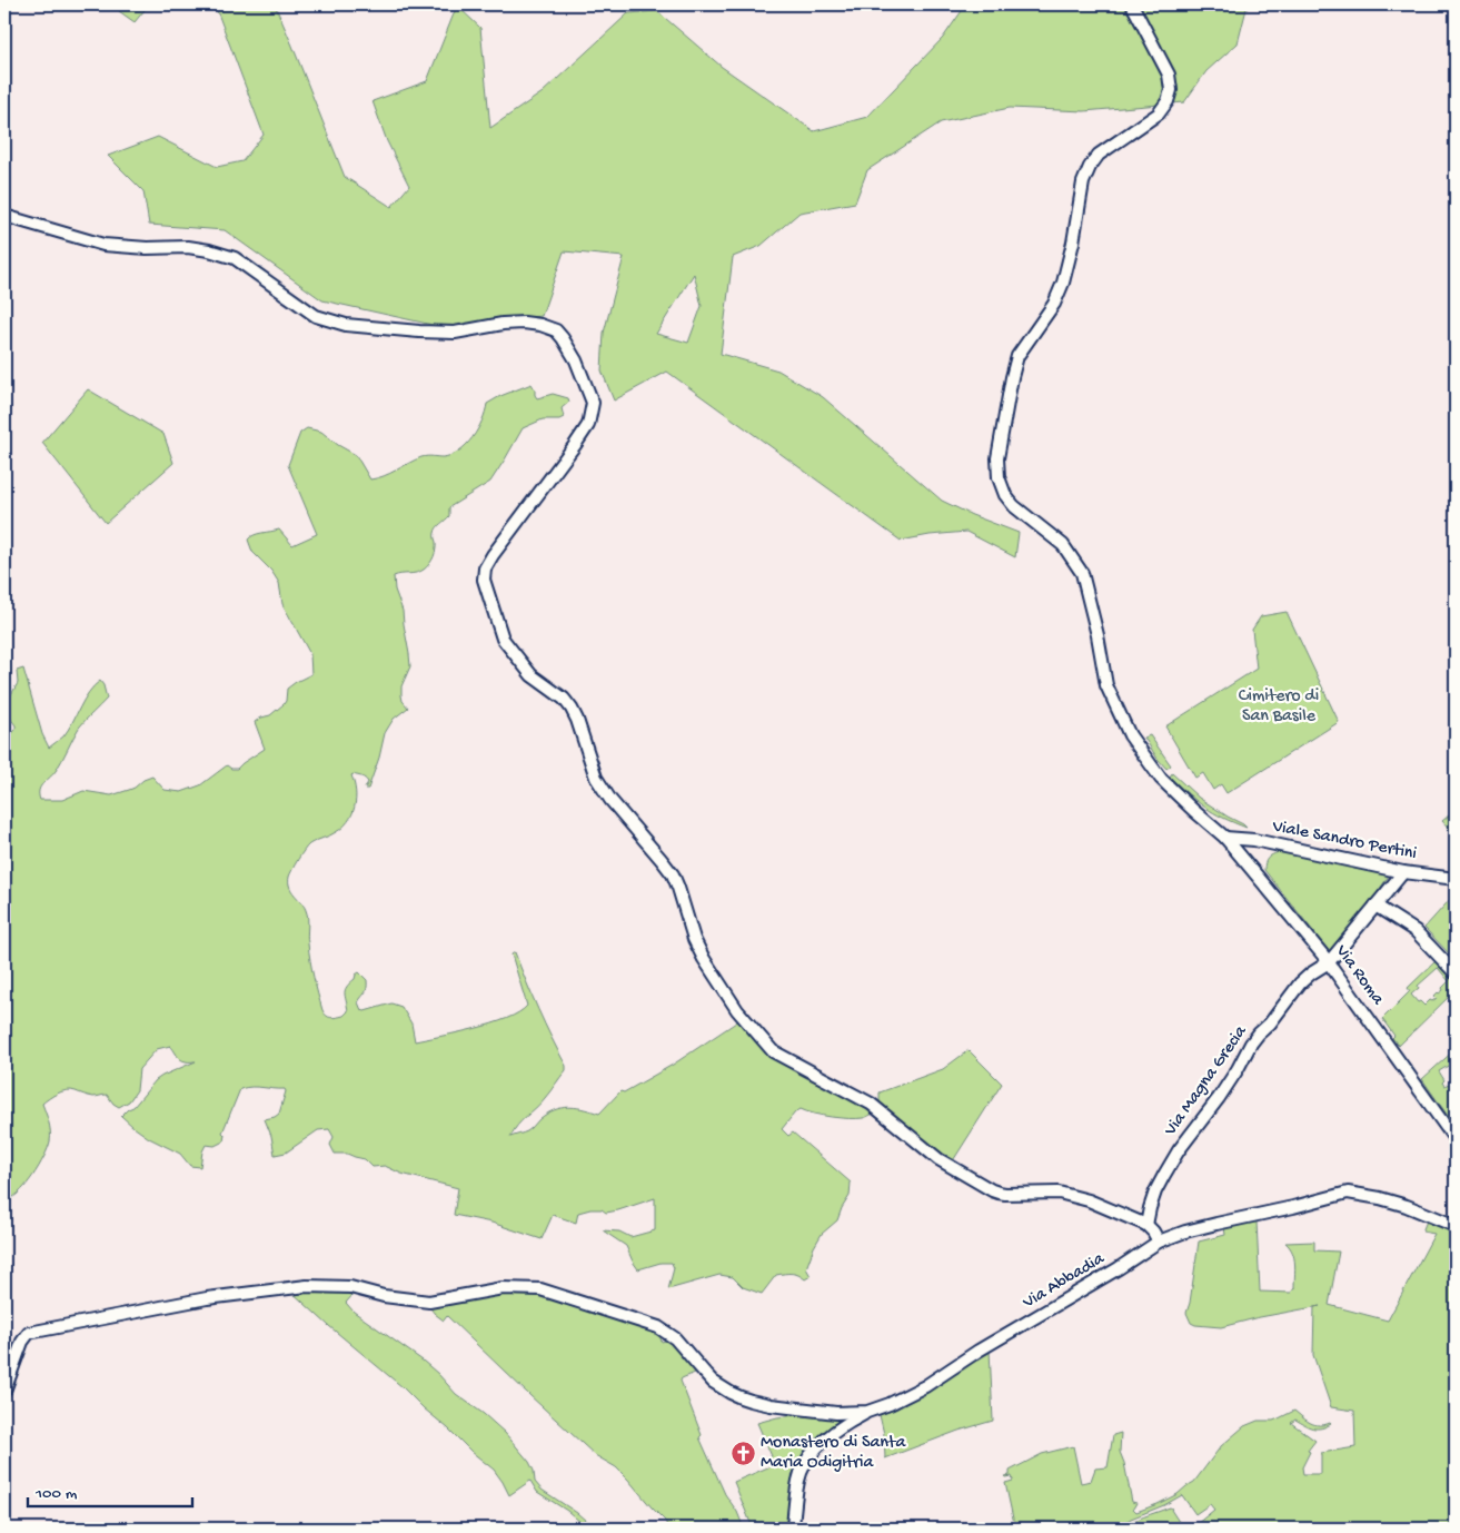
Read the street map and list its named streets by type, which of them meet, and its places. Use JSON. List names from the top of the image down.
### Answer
{
  "streets": {
    "street": [
      "Viale Sandro Pertini",
      "Via Roma",
      "Via Magna Grecia",
      "Via Abbadia"
    ]
  },
  "crossings": [
    ["Viale Sandro Pertini", "Via Roma"],
    ["Viale Sandro Pertini", "Via Magna Grecia"],
    ["Via Roma", "Via Magna Grecia"]
  ],
  "parks": ["Cimitero di San Basile"],
  "places": {
    "church": ["Monastero di Santa Maria Odigitria"]
  },
  "scale_bar": "100 m"
}
